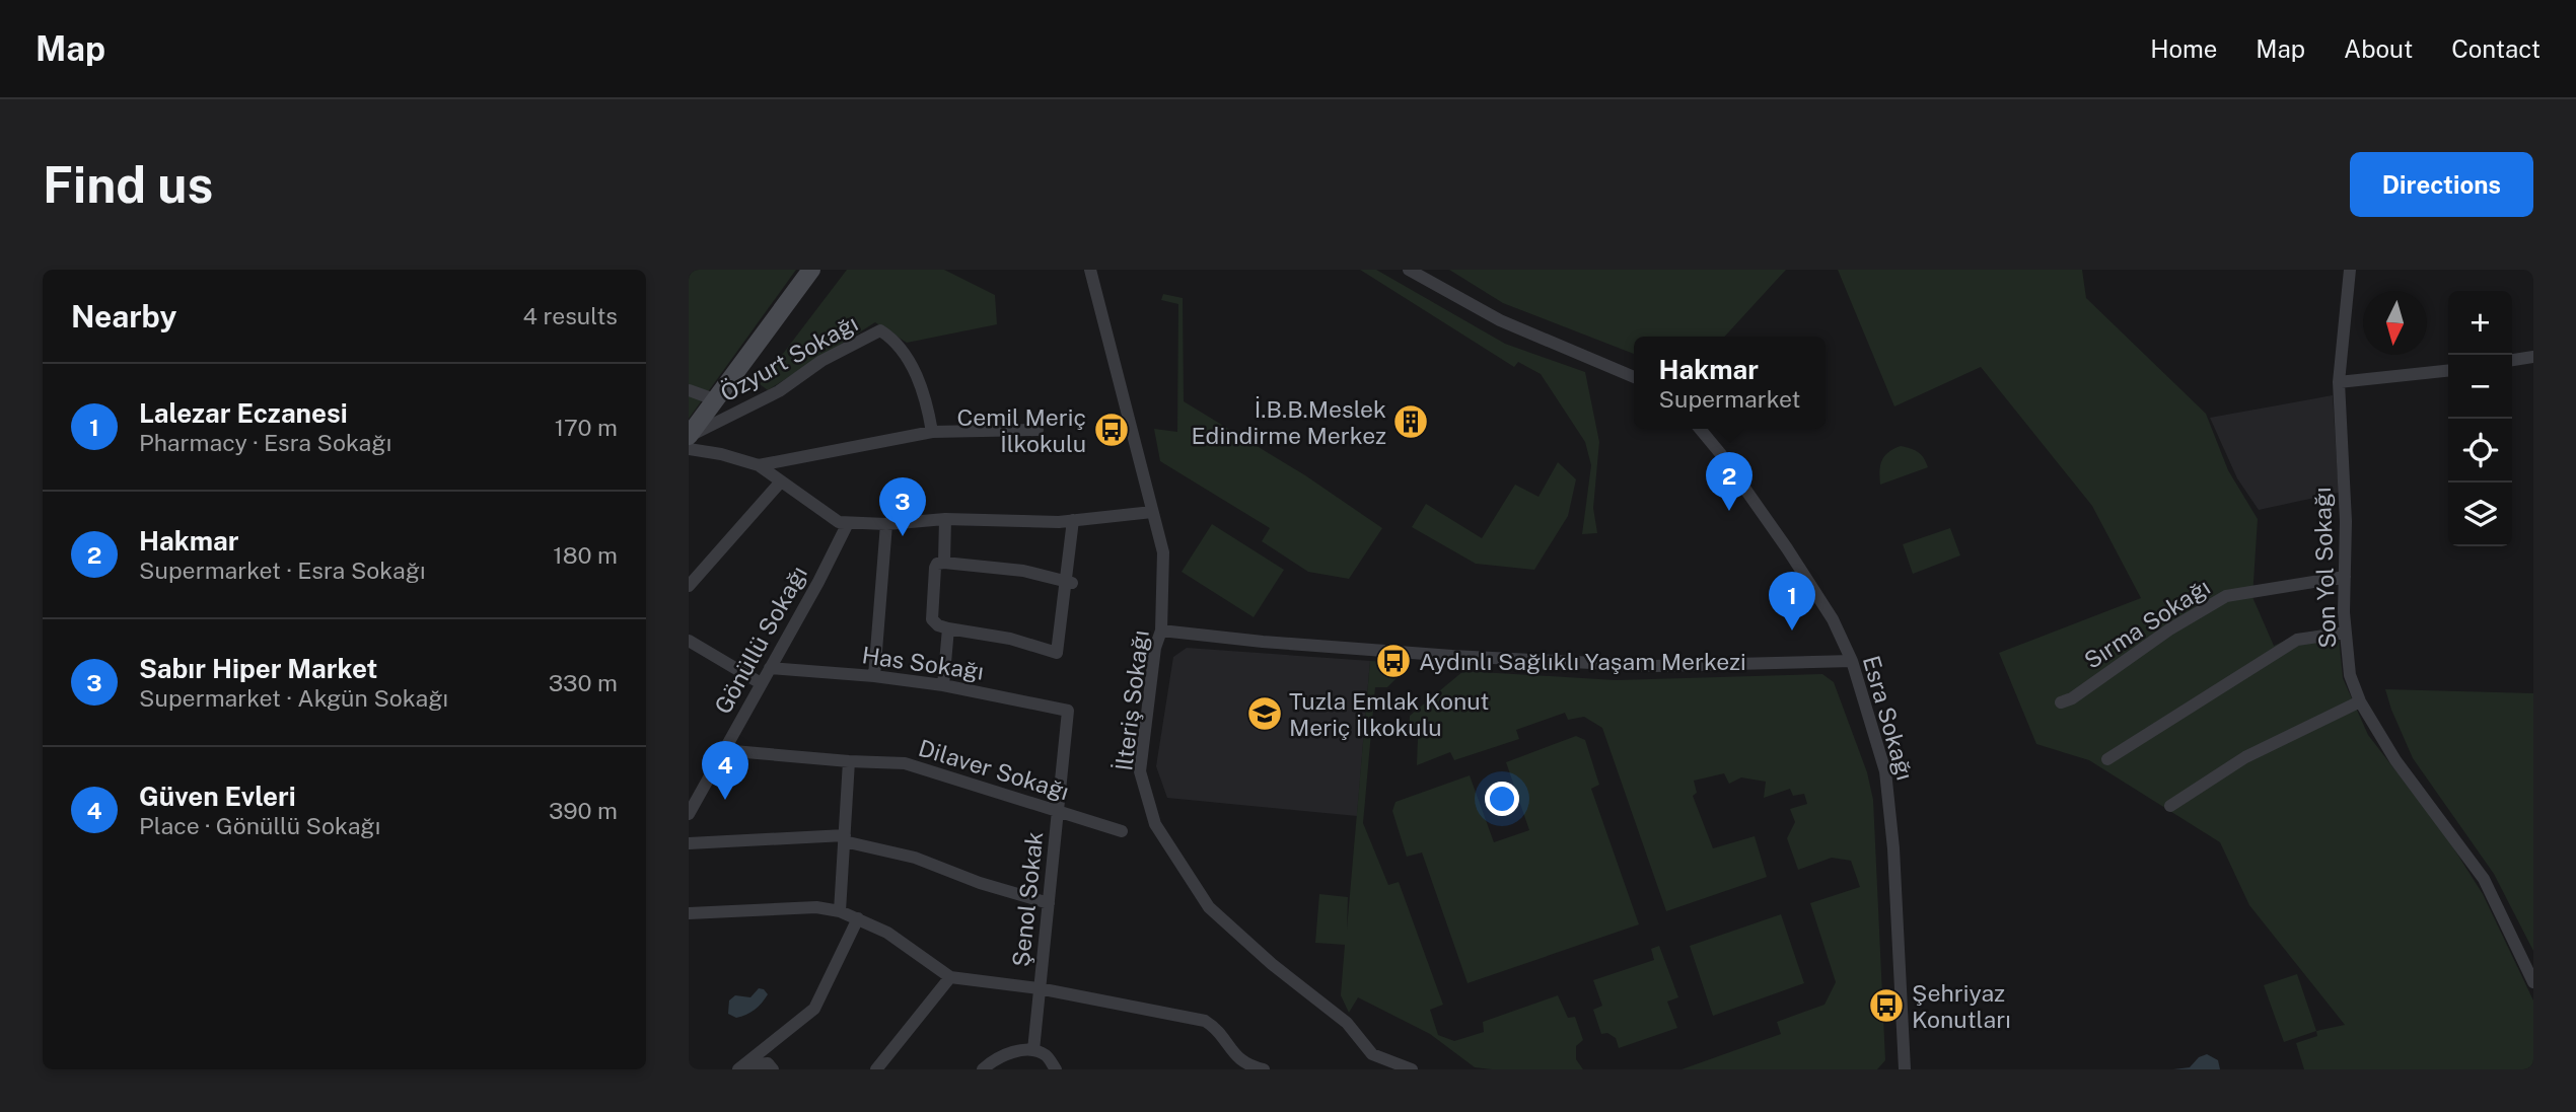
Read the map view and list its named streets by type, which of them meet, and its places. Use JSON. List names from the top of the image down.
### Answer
{
  "streets": {
    "street": [
      "Özyurt Sokağı",
      "Son Yol Sokağı",
      "Sırma Sokağı",
      "Gönüllü Sokağı",
      "Has Sokağı",
      "İlteriş Sokağı",
      "Esra Sokağı",
      "Dilaver Sokağı",
      "Şenol Sokak"
    ]
  },
  "crossings": [
    ["Son Yol Sokağı", "Sırma Sokağı"],
    ["Gönüllü Sokağı", "Has Sokağı"],
    ["Gönüllü Sokağı", "Dilaver Sokağı"],
    ["Has Sokağı", "Şenol Sokak"],
    ["Dilaver Sokağı", "Şenol Sokak"]
  ],
  "places": {
    "building": ["İ.B.B.Meslek Edindirme Merkez"],
    "bus stop": ["Cemil Meriç İlkokulu", "Aydınlı Sağlıklı Yaşam Merkezi", "Şehriyaz Konutları"],
    "school or university": ["Tuzla Emlak Konut Meriç İlkokulu"]
  },
  "north": "bottom",
  "page": {
    "header": "Map",
    "nav": [
      "Home",
      "Map",
      "About",
      "Contact"
    ],
    "buttons": "Directions",
    "title": "Find us",
    "heading": ["Nearby", "4 results"],
    "map_buttons": ["+", "−"],
    "popup": ["Hakmar", "Supermarket"],
    "list": [
      {
        "mark": "1",
        "name": "Lalezar Eczanesi",
        "note": "Pharmacy · Esra Sokağı",
        "value": "170 m"
      },
      {
        "mark": "2",
        "name": "Hakmar",
        "note": "Supermarket · Esra Sokağı",
        "value": "180 m"
      },
      {
        "mark": "3",
        "name": "Sabır Hiper Market",
        "note": "Supermarket · Akgün Sokağı",
        "value": "330 m"
      },
      {
        "mark": "4",
        "name": "Güven Evleri",
        "note": "Place · Gönüllü Sokağı",
        "value": "390 m"
      }
    ],
    "pins": [
      "2",
      "3",
      "1",
      "4"
    ]
  }
}
